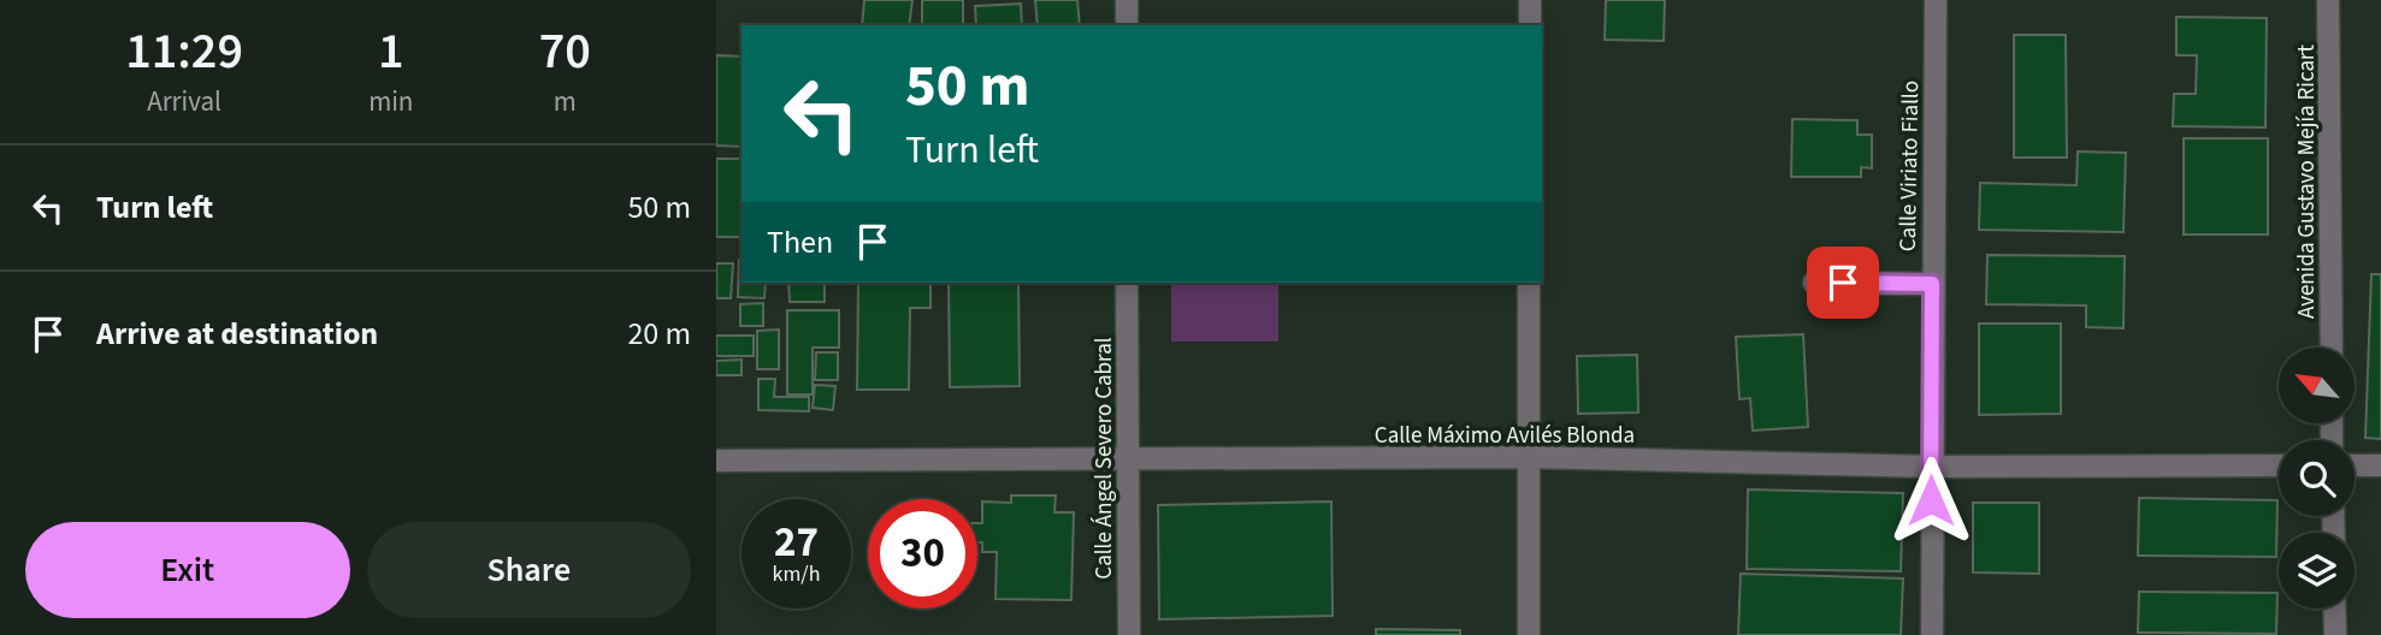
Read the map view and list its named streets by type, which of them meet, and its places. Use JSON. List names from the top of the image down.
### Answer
{
  "streets": {
    "street": [
      "Calle Viriato Fiallo",
      "Avenida Gustavo Mejía Ricart",
      "Calle Máximo Avilés Blonda",
      "Calle Ángel Severo Cabral"
    ]
  },
  "crossings": [
    ["Calle Viriato Fiallo", "Calle Máximo Avilés Blonda"],
    ["Calle Máximo Avilés Blonda", "Calle Ángel Severo Cabral"]
  ],
  "north": "top left",
  "page": {
    "eta": [
      "11:29",
      "Arrival",
      "1",
      "min",
      "70",
      "m"
    ],
    "turn": ["50 m", "Turn left"],
    "list": [
      {
        "name": "Turn left",
        "value": "50 m"
      },
      {
        "name": "Arrive at destination",
        "value": "20 m"
      }
    ],
    "then": "Then",
    "speed": "27 km/h",
    "limit": "30",
    "buttons": ["Exit", "Share"]
  }
}
